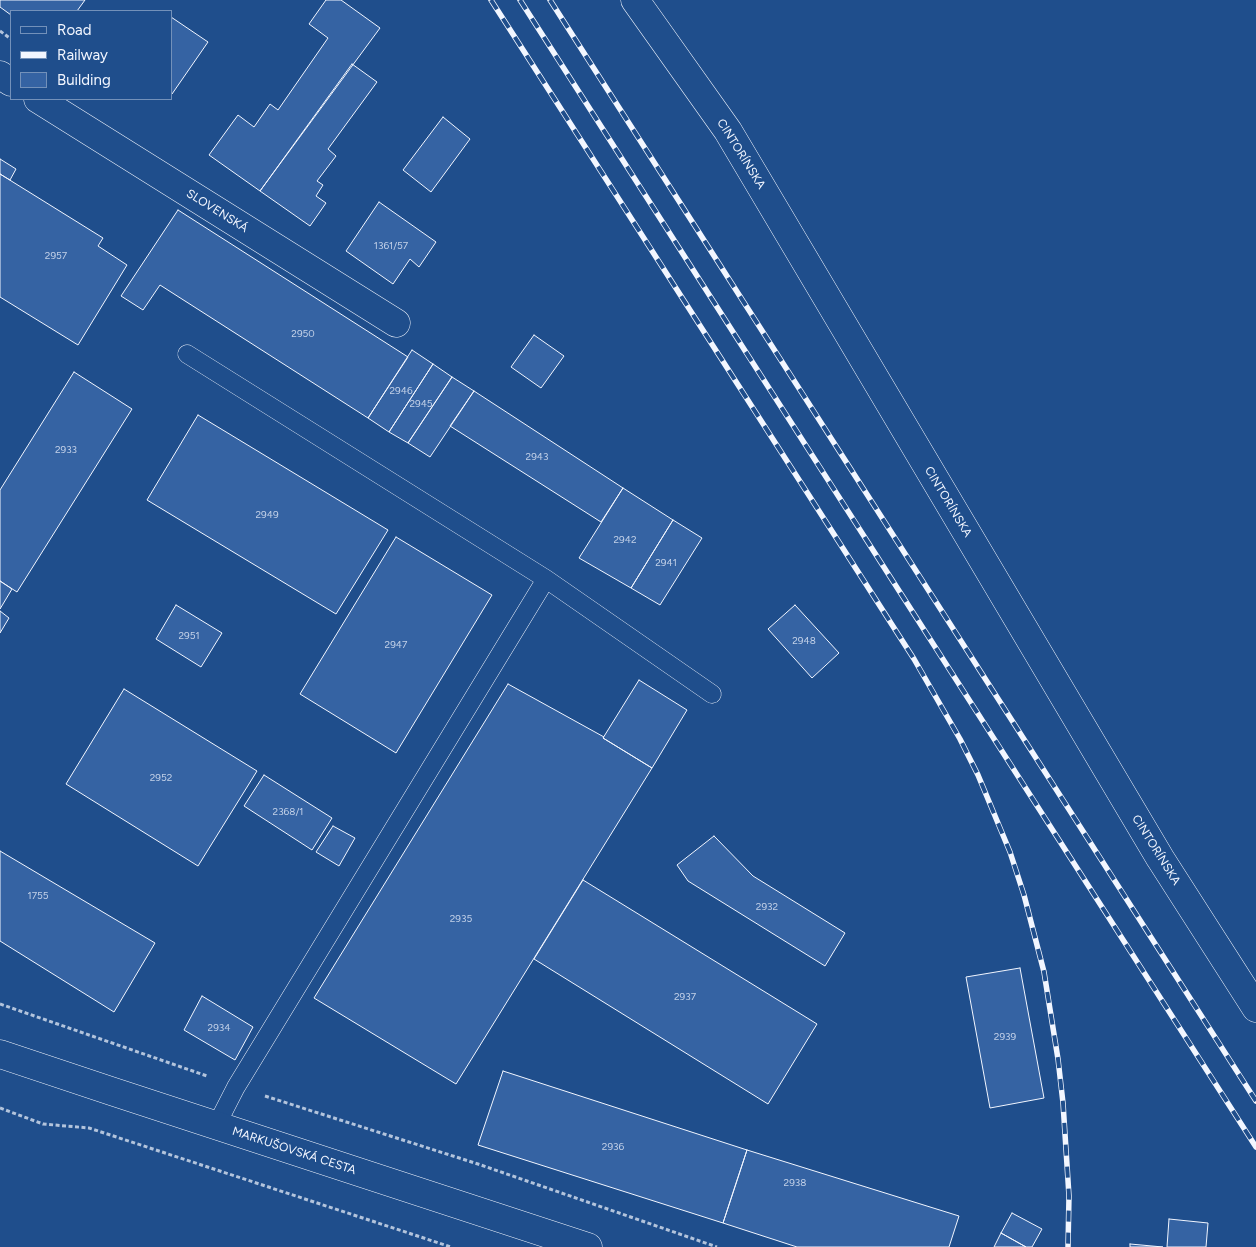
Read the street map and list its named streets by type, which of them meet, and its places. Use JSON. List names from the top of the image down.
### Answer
{
  "streets": {
    "street": ["CINTORÍNSKA", "SLOVENSKÁ", "MARKUŠOVSKÁ CESTA"]
  },
  "house_numbers": [
    "1361/57",
    "2957",
    "2950",
    "2946",
    "2945",
    "2933",
    "2943",
    "2949",
    "2942",
    "2941",
    "2951",
    "2948",
    "2947",
    "2952",
    "2368/1",
    "1755",
    "2932",
    "2935",
    "2937",
    "2934",
    "2939",
    "2936",
    "2938"
  ],
  "legend": ["Road", "Railway", "Building"]
}
